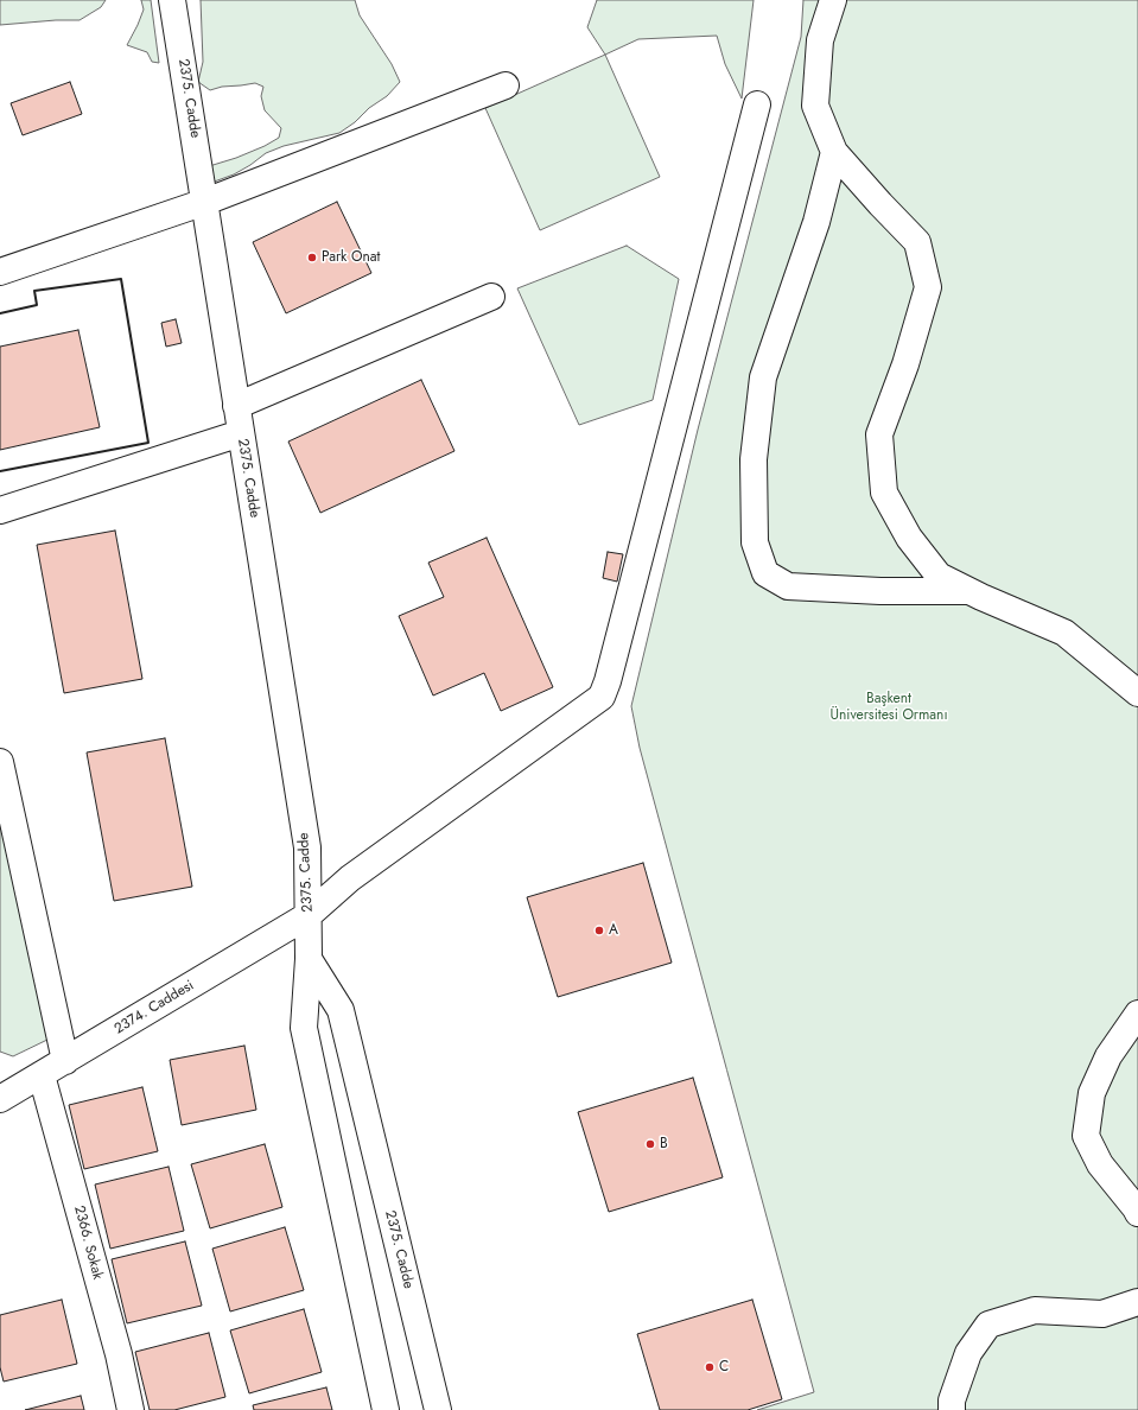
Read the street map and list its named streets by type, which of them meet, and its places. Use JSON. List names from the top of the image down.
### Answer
{
  "streets": {
    "street": ["2375. Cadde", "2374. Caddesi", "2366. Sokak"]
  },
  "crossings": [
    ["2375. Cadde", "2374. Caddesi"],
    ["2374. Caddesi", "2366. Sokak"]
  ],
  "parks": ["Başkent Üniversitesi Ormanı"],
  "places": [
    "Park Onat",
    "A",
    "B",
    "C"
  ]
}
